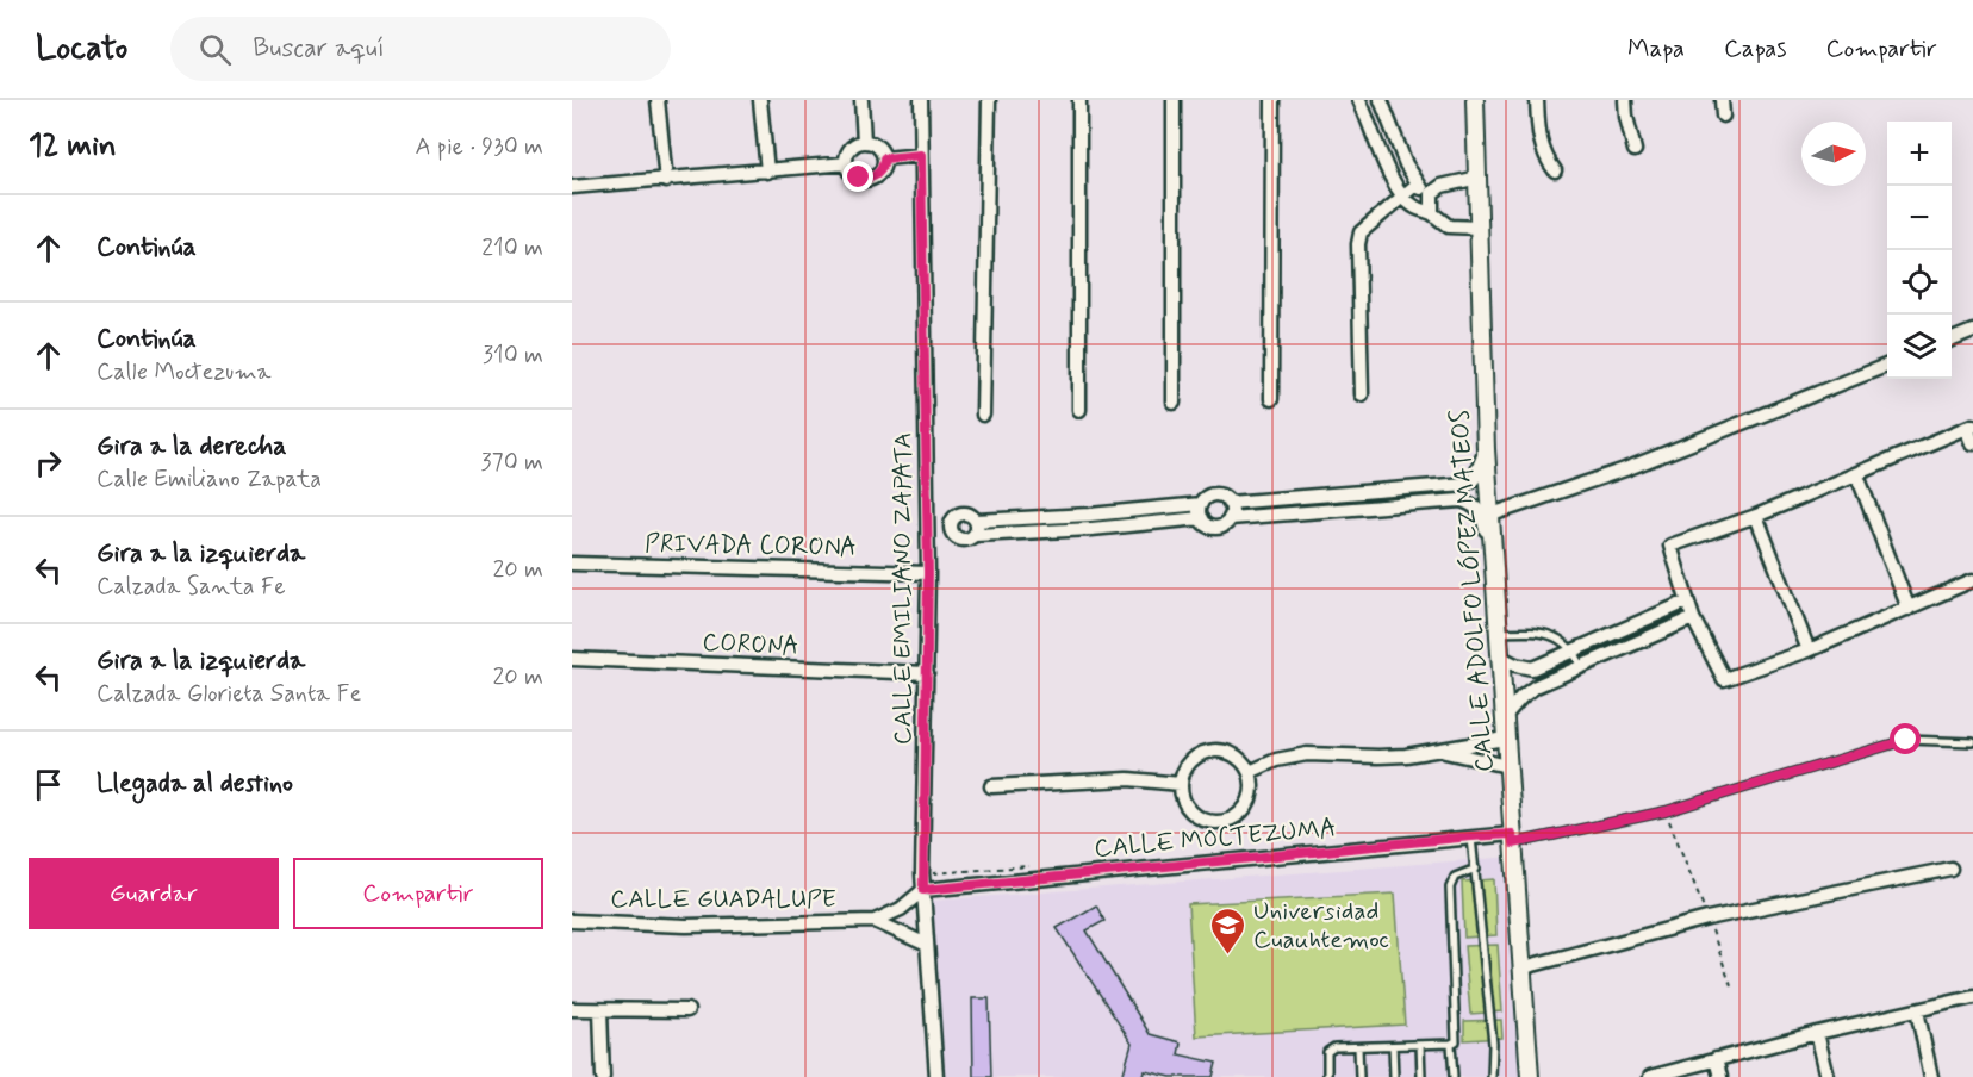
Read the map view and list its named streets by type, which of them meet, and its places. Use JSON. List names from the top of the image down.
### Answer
{
  "streets": {
    "street": [
      "PRIVADA CORONA",
      "CALLE EMILIANO ZAPATA",
      "CALLE ADOLFO LÓPEZ MATEOS",
      "CORONA",
      "CALLE MOCTEZUMA",
      "CALLE GUADALUPE"
    ]
  },
  "crossings": [
    ["PRIVADA CORONA", "CALLE EMILIANO ZAPATA"],
    ["CALLE EMILIANO ZAPATA", "CORONA"],
    ["CALLE EMILIANO ZAPATA", "CALLE MOCTEZUMA"],
    ["CALLE EMILIANO ZAPATA", "CALLE GUADALUPE"],
    ["CALLE ADOLFO LÓPEZ MATEOS", "CALLE MOCTEZUMA"],
    ["CALLE MOCTEZUMA", "CALLE GUADALUPE"]
  ],
  "places": {
    "school or university": ["Universidad Cuauhtemoc"]
  },
  "north": "right",
  "page": {
    "header": "Locato",
    "search": "Buscar aquí",
    "nav": ["Mapa", "Capas", "Compartir"],
    "heading": ["12 min", "A pie · 930 m"],
    "map_buttons": ["+", "−"],
    "list": [
      ["Continúa", "210 m"],
      ["Continúa", "Calle Moctezuma", "310 m"],
      ["Gira a la derecha", "Calle Emiliano Zapata", "370 m"],
      ["Gira a la izquierda", "Calzada Santa Fe", "20 m"],
      ["Gira a la izquierda", "Calzada Glorieta Santa Fe", "20 m"],
      "Llegada al destino"
    ],
    "buttons": ["Guardar", "Compartir"]
  }
}
